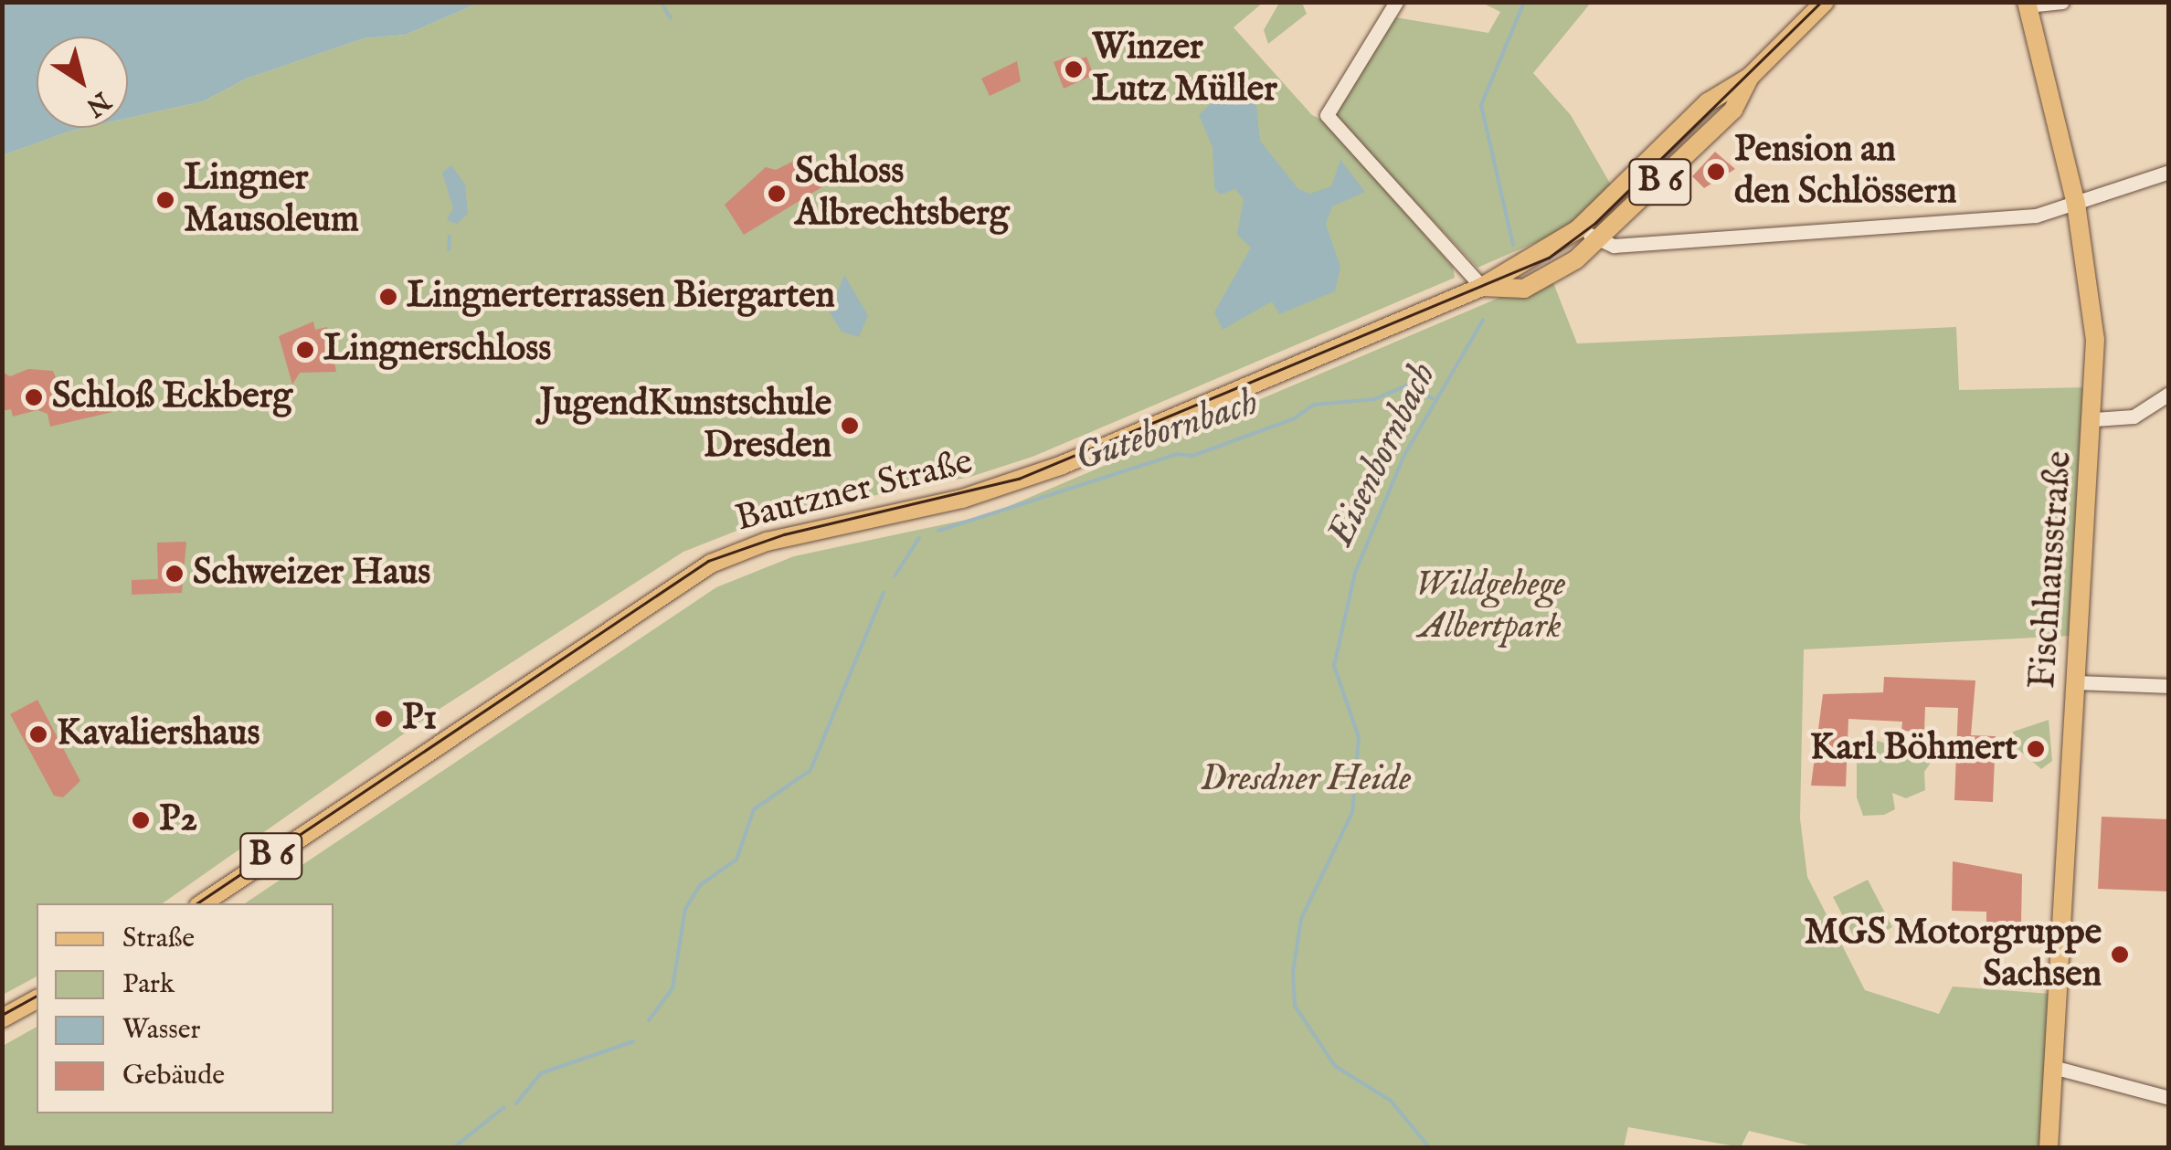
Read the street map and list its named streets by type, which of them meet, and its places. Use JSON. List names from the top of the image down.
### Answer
{
  "streets": {
    "main road": ["B 6", "Bautzner Straße", "Fischhausstraße"]
  },
  "water": ["Gutebornbach", "Eisenbornbach"],
  "parks": ["Wildgehege Albertpark", "Dresdner Heide"],
  "places": [
    "Winzer Lutz Müller",
    "Pension an den Schlössern",
    "Schloss Albrechtsberg",
    "Lingner Mausoleum",
    "Lingnerterrassen Biergarten",
    "Lingnerschloss",
    "Schloß Eckberg",
    "JugendKunstschule Dresden",
    "Schweizer Haus",
    "P1",
    "Kavaliershaus",
    "Karl Böhmert",
    "P2",
    "MGS Motorgruppe Sachsen"
  ],
  "legend": [
    "Straße",
    "Park",
    "Wasser",
    "Gebäude"
  ],
  "north": "bottom right"
}
